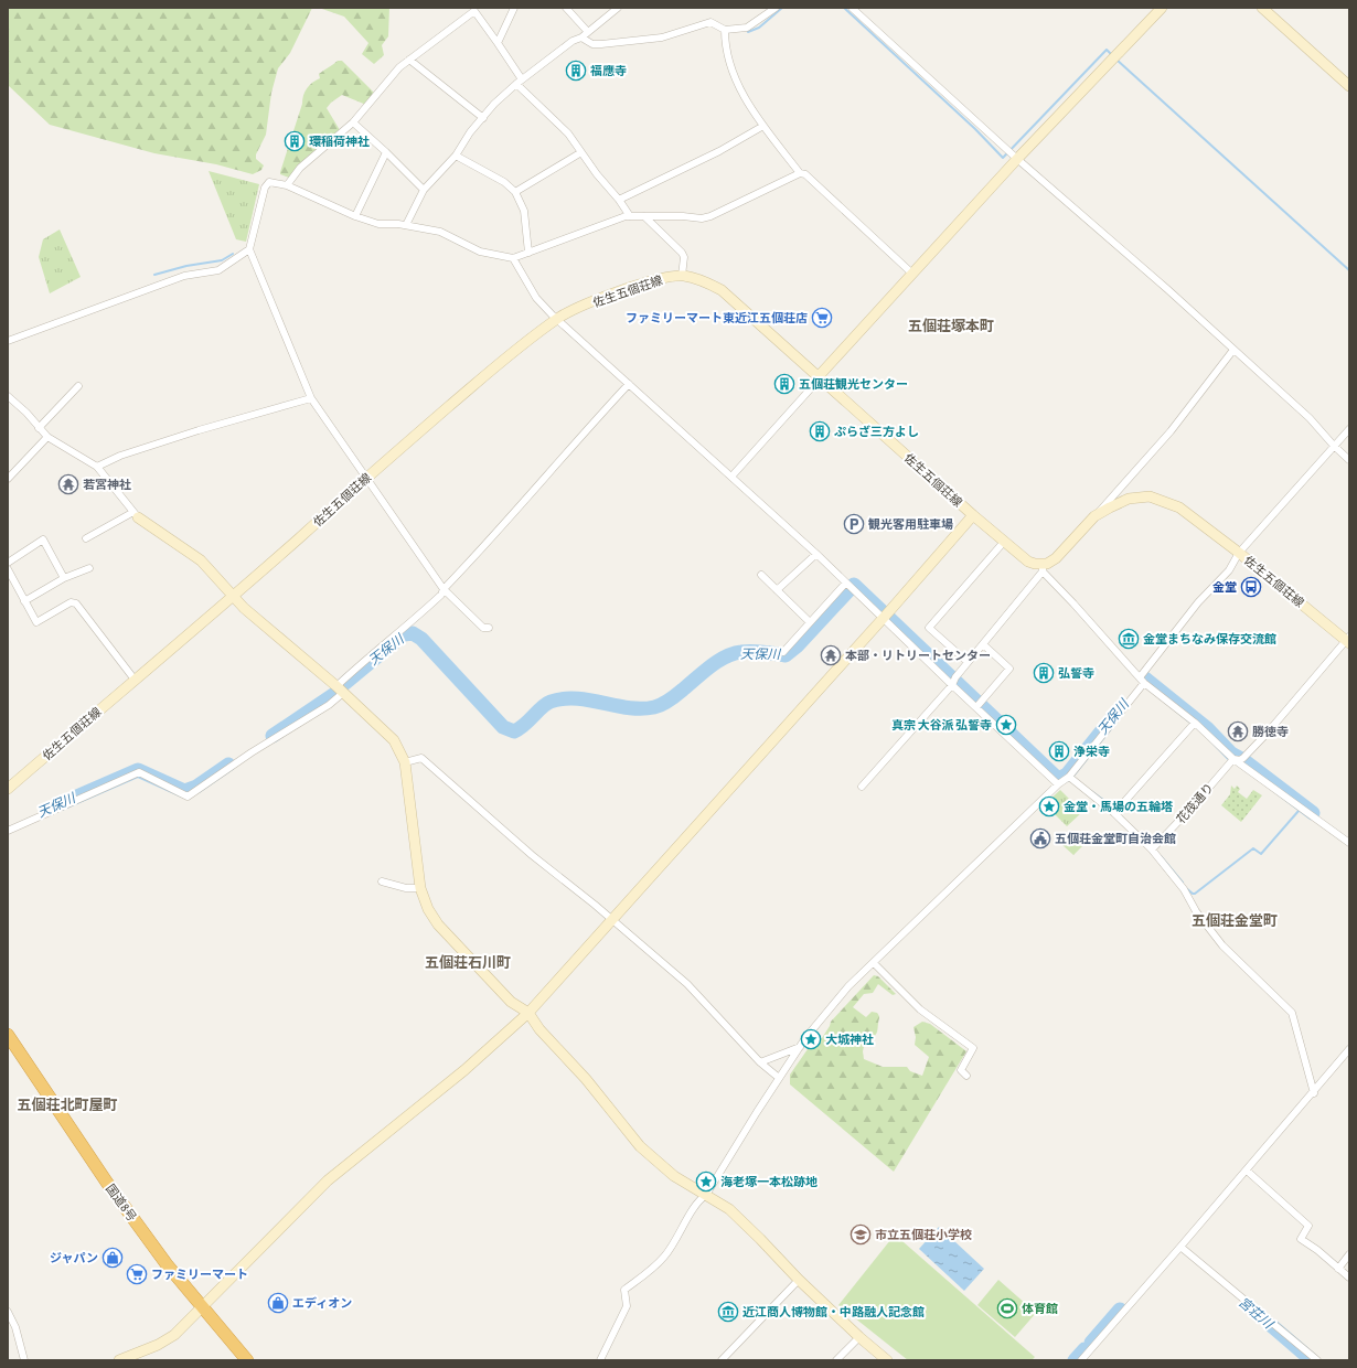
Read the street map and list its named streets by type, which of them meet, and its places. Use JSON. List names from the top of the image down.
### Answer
{
  "streets": {
    "highway": ["国道8号"],
    "street": ["佐生五個荘線", "花筏通り"]
  },
  "crossings": [
    ["佐生五個荘線", "花筏通り"]
  ],
  "districts": [
    "五個荘塚本町",
    "五個荘金堂町",
    "五個荘石川町",
    "五個荘北町屋町"
  ],
  "water": ["天保川", "宮荘川"],
  "places": {
    "building": [
      "福應寺",
      "環稲荷神社",
      "五個荘観光センター",
      "ぷらざ三方よし",
      "弘誓寺",
      "浄栄寺"
    ],
    "supermarket": ["ファミリーマート東近江五個荘店", "ファミリーマート"],
    "temple": ["若宮神社", "本部・リトリートセンター", "勝徳寺"],
    "parking": ["観光客用駐車場"],
    "bus stop": ["金堂"],
    "museum": ["金堂まちなみ保存交流館", "近江商人博物館・中路融人記念館"],
    "place": [
      "真宗 大谷派 弘誓寺",
      "金堂・馬場の五輪塔",
      "大城神社",
      "海老塚一本松跡地"
    ],
    "public building": ["五個荘金堂町自治会館"],
    "school or university": ["市立五個荘小学校"],
    "shop": ["ジャパン", "エディオン"],
    "sports": ["体育館"]
  }
}
